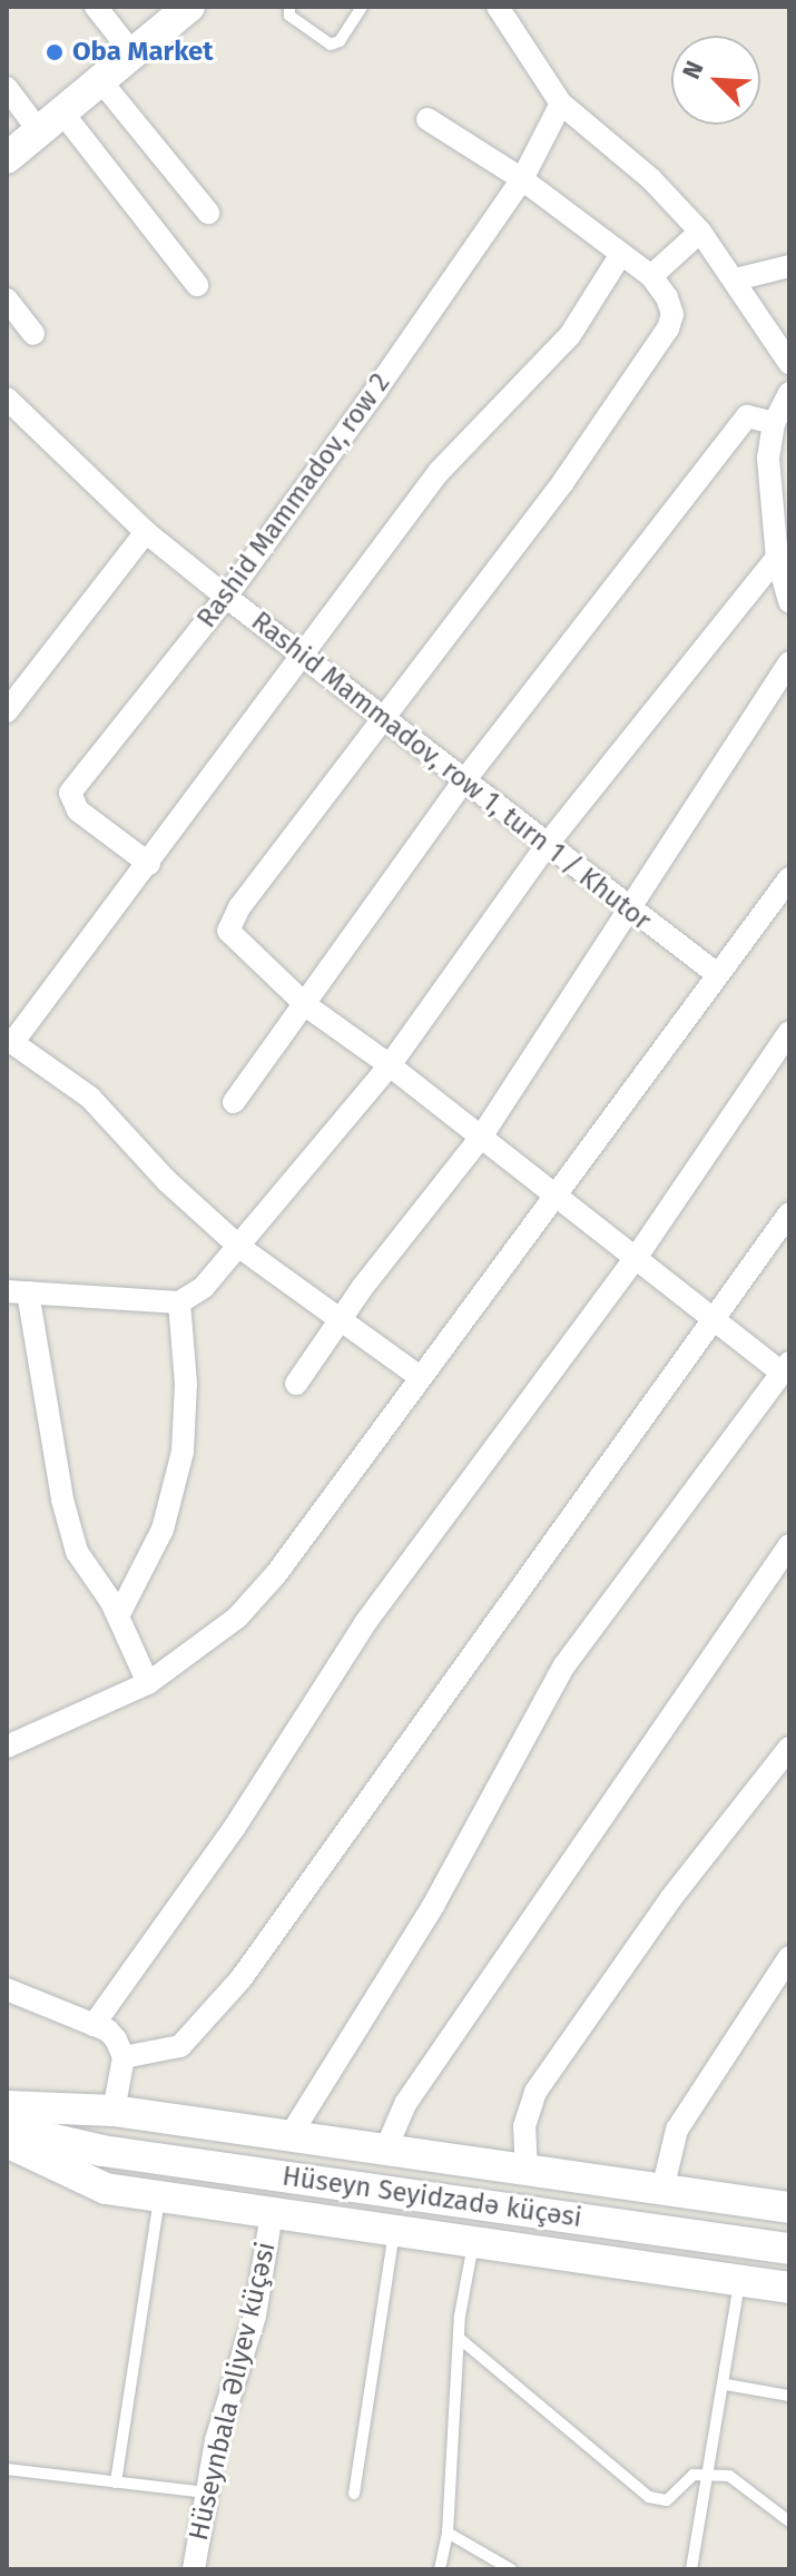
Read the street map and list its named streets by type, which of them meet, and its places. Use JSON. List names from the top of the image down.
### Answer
{
  "streets": {
    "street": [
      "Rashid Mammadov, row 2",
      "Rashid Mammadov, row 1, turn 1 / Khutor",
      "Hüseyn Seyidzadə küçəsi",
      "Hüseynbala Əliyev küçəsi"
    ]
  },
  "crossings": [
    ["Rashid Mammadov, row 2", "Rashid Mammadov, row 1, turn 1 / Khutor"]
  ],
  "places": ["Oba Market"],
  "north": "top left"
}
